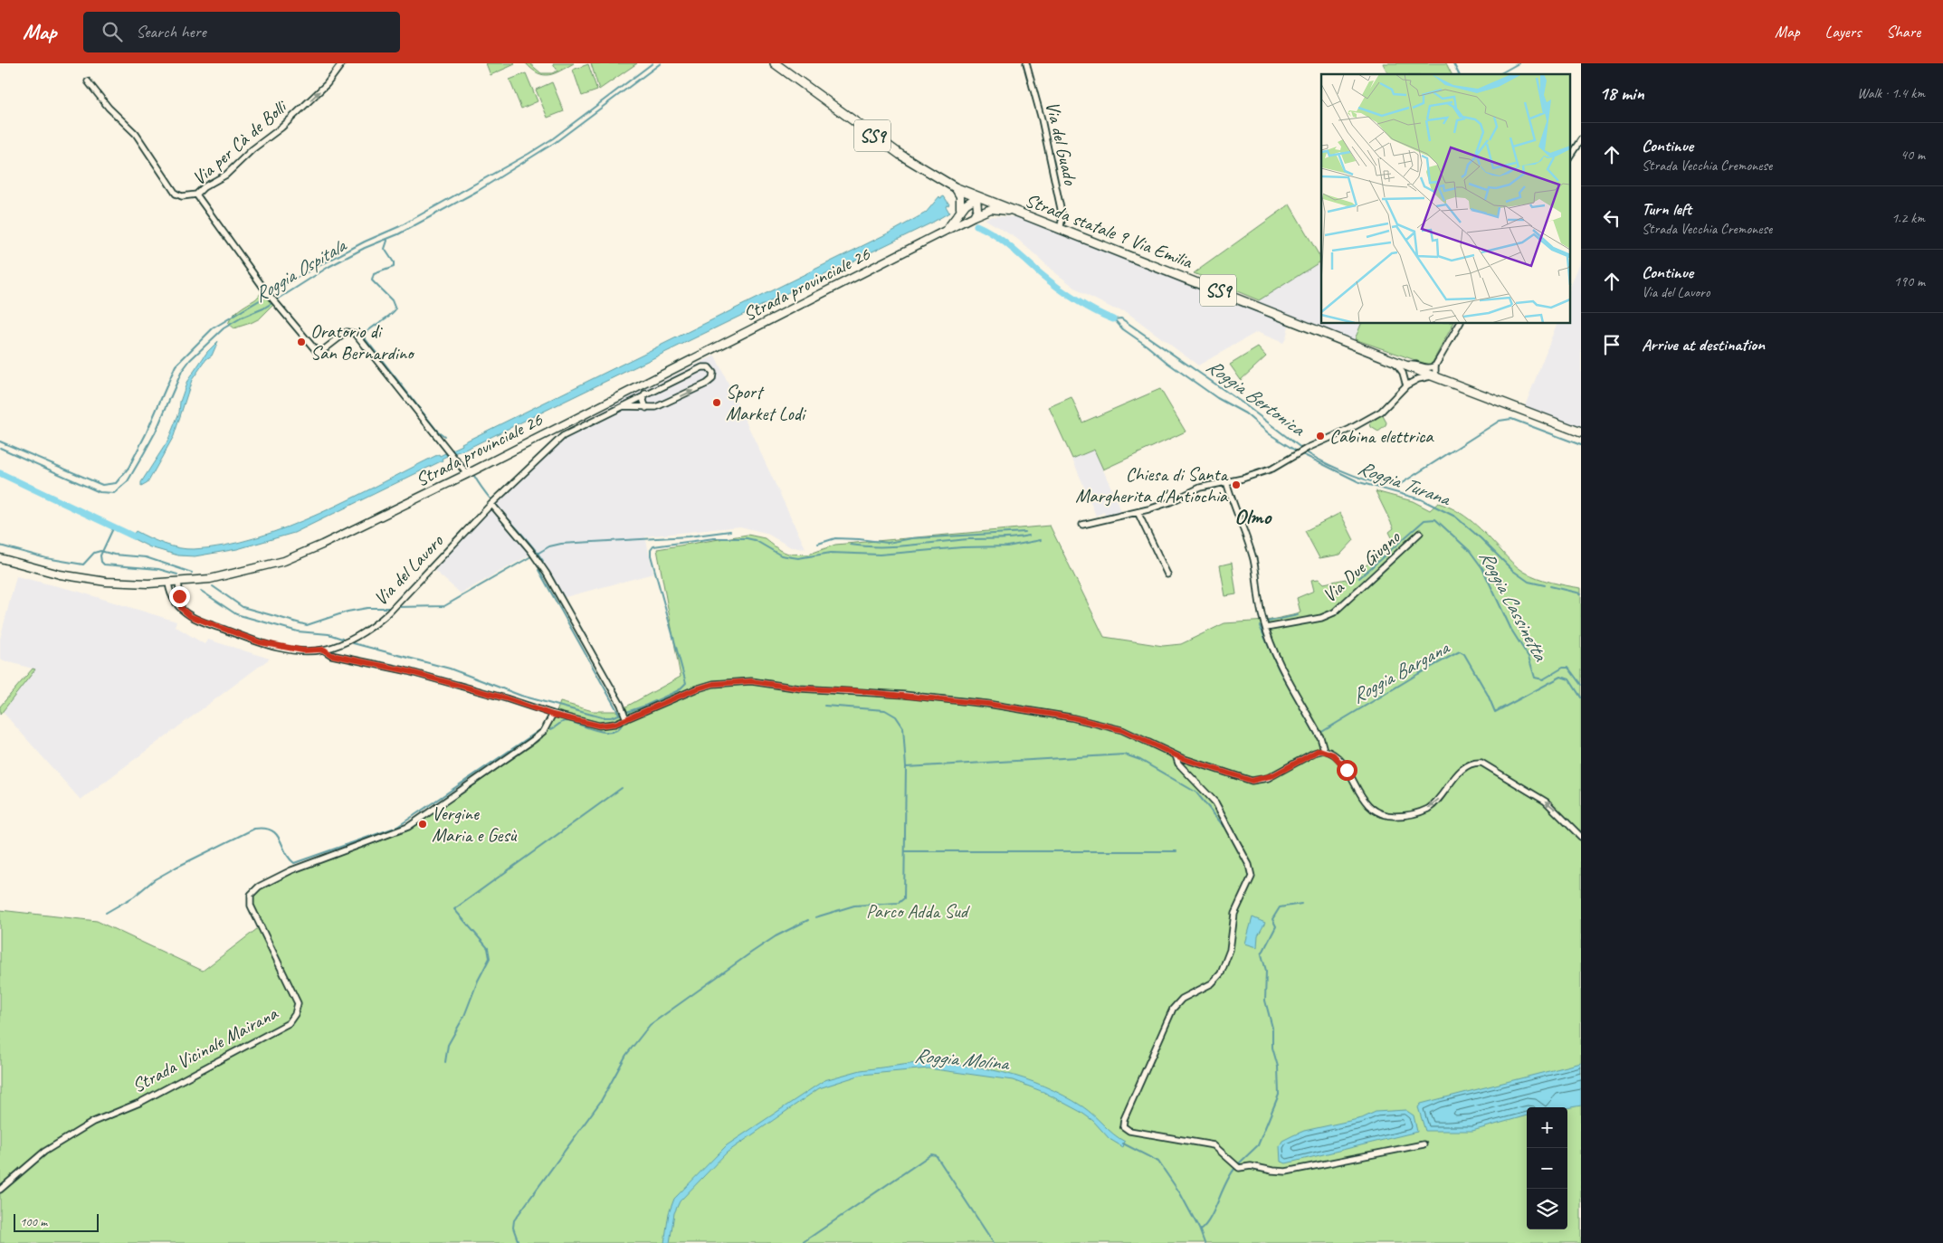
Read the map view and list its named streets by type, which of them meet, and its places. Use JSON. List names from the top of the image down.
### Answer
{
  "streets": {
    "main road": ["SS9", "Strada statale 9 Via Emilia", "Strada provinciale 26"],
    "street": [
      "Via per Cà de Bolli",
      "Via del Guado",
      "Via Due Giugno",
      "Via del Lavoro",
      "Strada Vicinale Mairana"
    ]
  },
  "crossings": [
    ["Via per Cà de Bolli", "Strada provinciale 26"],
    ["Via del Guado", "Strada statale 9 Via Emilia"],
    ["Strada statale 9 Via Emilia", "Strada provinciale 26"],
    ["Strada provinciale 26", "Via del Lavoro"]
  ],
  "districts": ["Olmo"],
  "water": [
    "Roggia Ospitala",
    "Roggia Bertonica",
    "Roggia Turana",
    "Roggia Cassinetta",
    "Roggia Bargana",
    "Roggia Molina"
  ],
  "parks": ["Parco Adda Sud"],
  "places": [
    "Oratorio di San Bernardino",
    "Sport Market Lodi",
    "Cabina elettrica",
    "Chiesa di Santa Margherita d'Antiochia",
    "Vergine Maria e Gesù"
  ],
  "scale_bar": "100 m",
  "page": {
    "header": "Map",
    "search": "Search here",
    "nav": ["Map", "Layers", "Share"],
    "heading": ["18 min", "Walk · 1.4 km"],
    "list": [
      ["Continue", "Strada Vecchia Cremonese", "40 m"],
      ["Turn left", "Strada Vecchia Cremonese", "1.2 km"],
      ["Continue", "Via del Lavoro", "190 m"],
      "Arrive at destination"
    ],
    "map_buttons": ["+", "−"],
    "scale": "100 m"
  }
}
